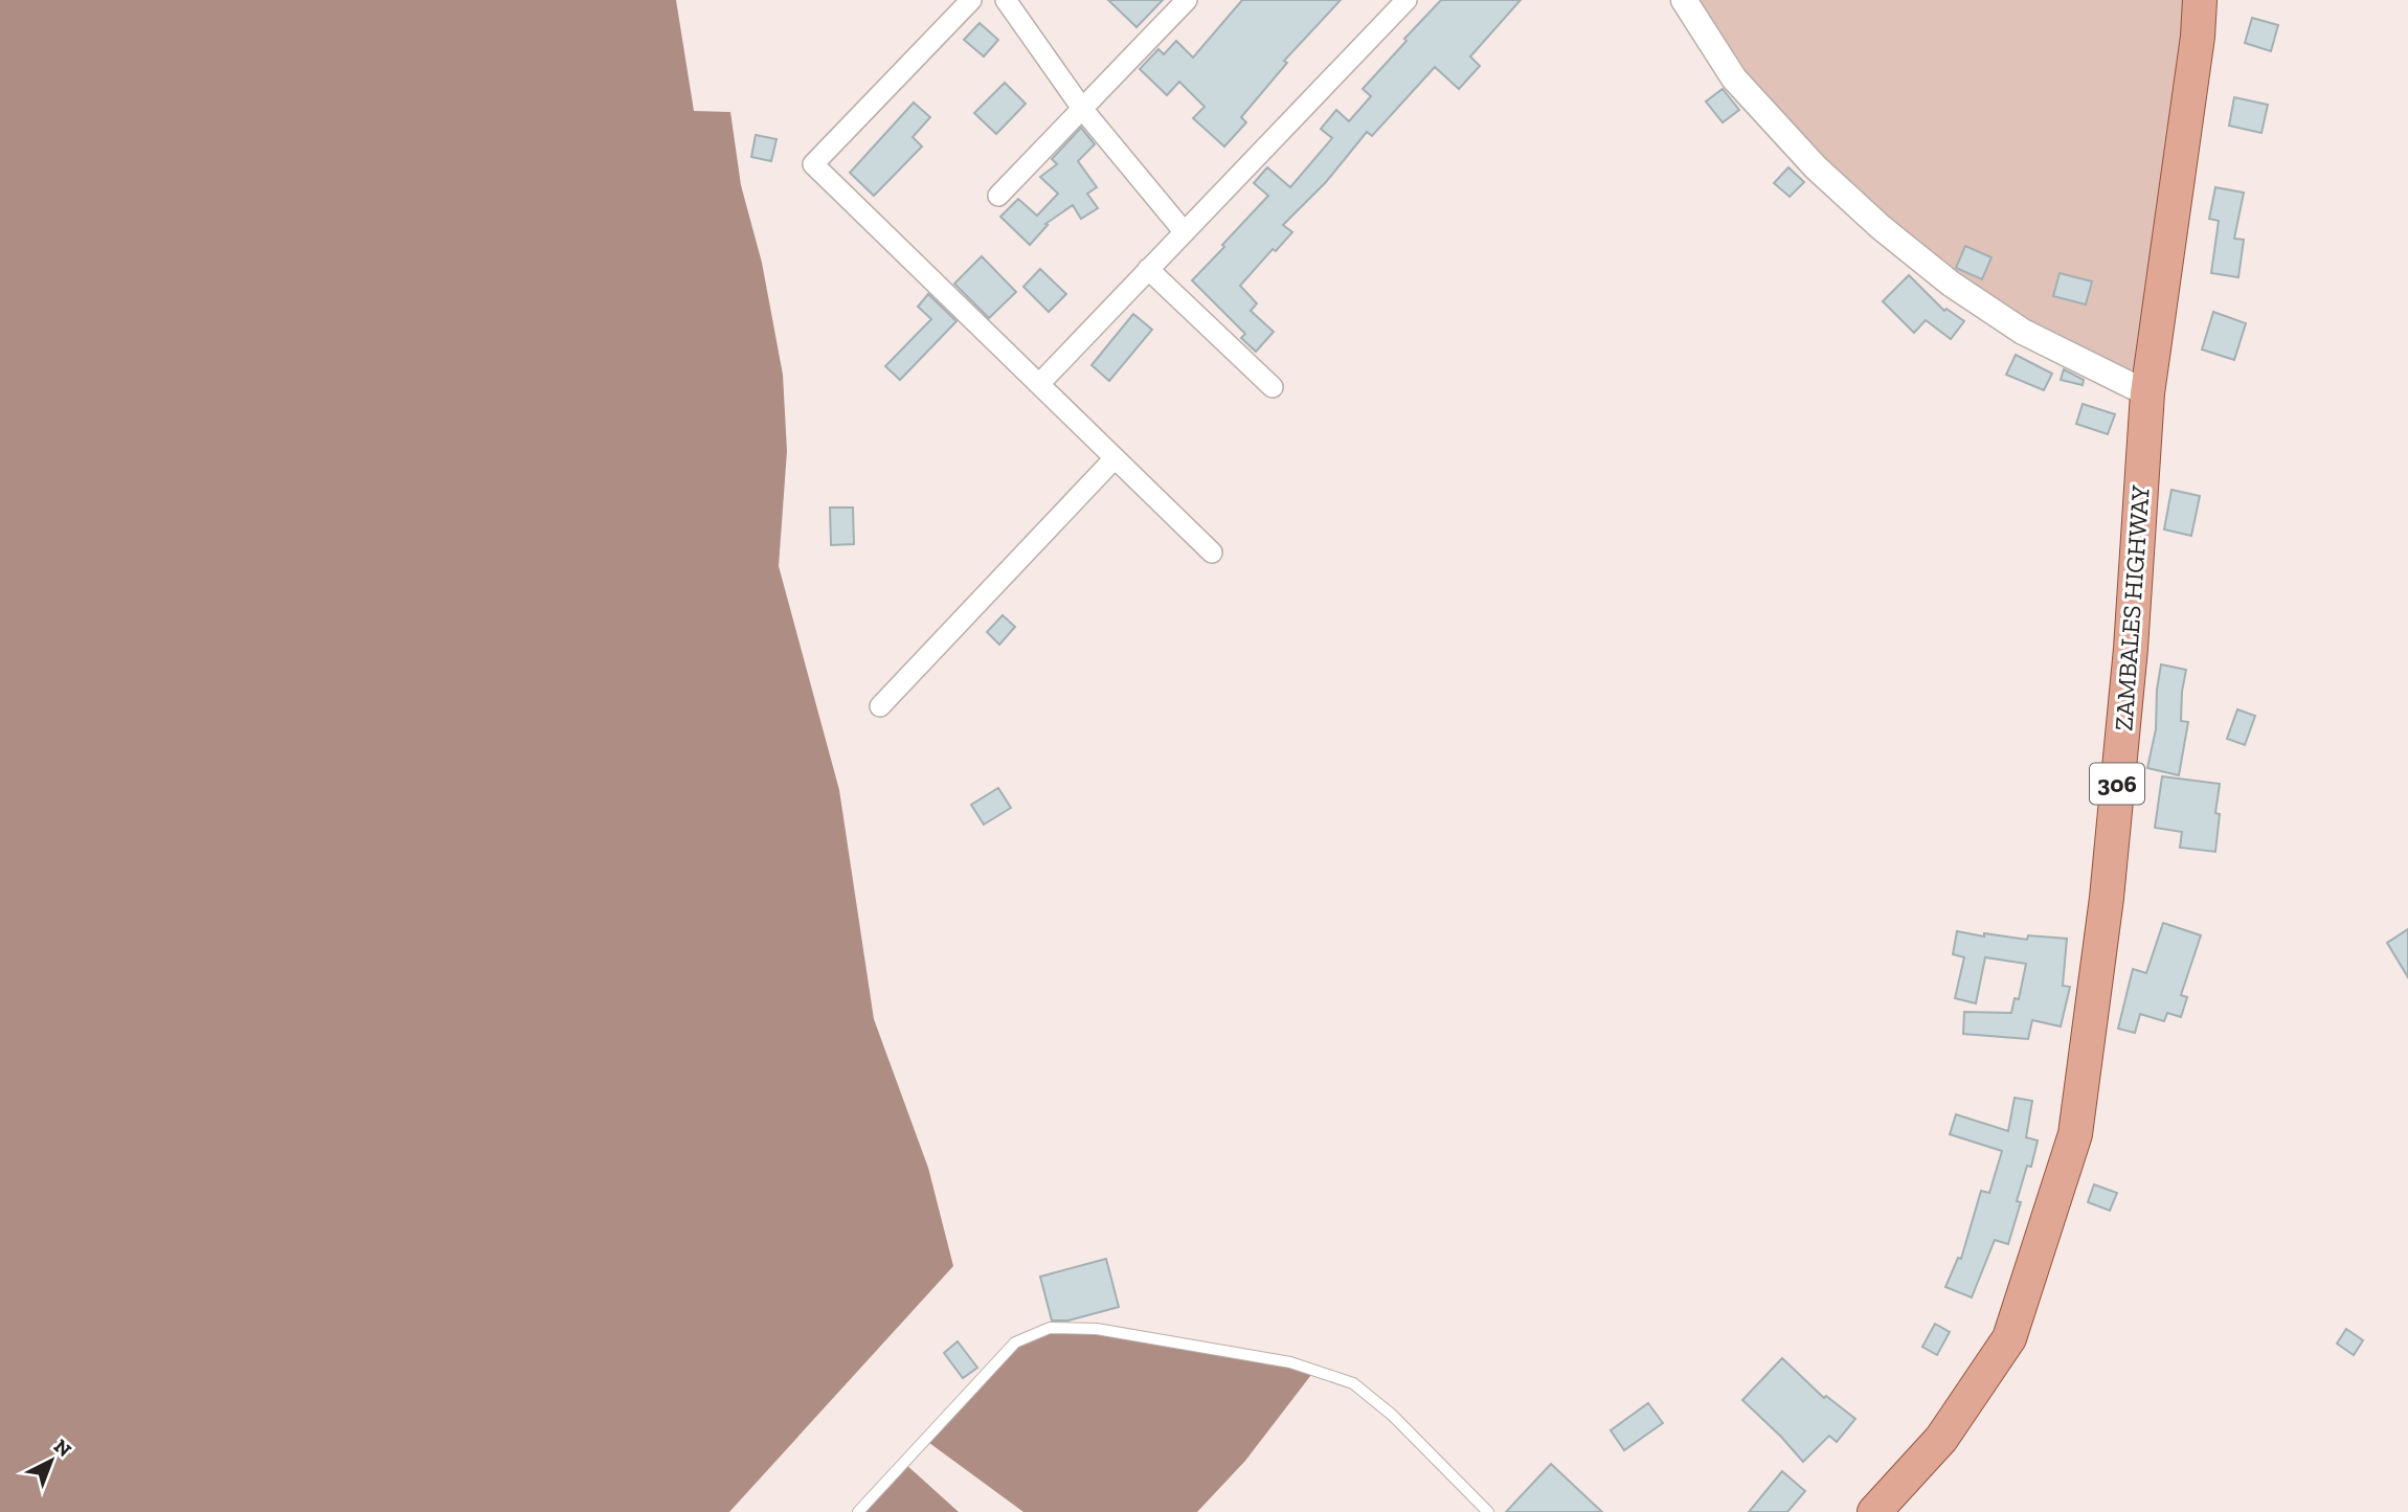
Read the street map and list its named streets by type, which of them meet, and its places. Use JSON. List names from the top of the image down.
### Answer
{
  "streets": {
    "main road": ["ZAMBALES HIGHWAY", "306"]
  },
  "north": "top right"
}
